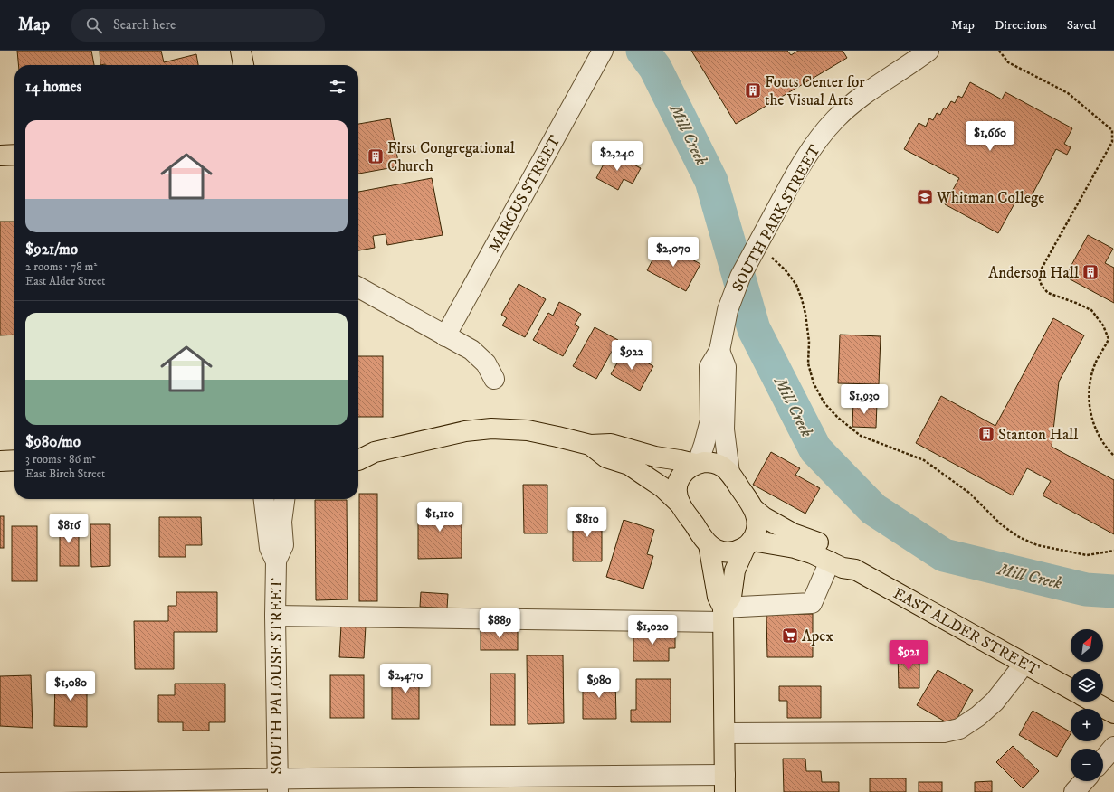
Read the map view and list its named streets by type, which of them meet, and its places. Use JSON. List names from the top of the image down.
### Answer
{
  "streets": {
    "main road": ["EAST ALDER STREET"],
    "street": ["MARCUS STREET", "SOUTH PARK STREET", "SOUTH PALOUSE STREET"]
  },
  "crossings": [
    ["SOUTH PARK STREET", "EAST ALDER STREET"]
  ],
  "water": ["Mill Creek"],
  "places": {
    "building": [
      "Fouts Center for the Visual Arts",
      "First Congregational Church",
      "Anderson Hall",
      "Stanton Hall"
    ],
    "school or university": ["Whitman College"],
    "supermarket": ["Apex"]
  },
  "north": "top right",
  "page": {
    "header": "Map",
    "search": "Search here",
    "nav": ["Map", "Directions", "Saved"],
    "heading": "14 homes",
    "list": [
      {
        "name": "$921/mo",
        "note": "2 rooms · 78 m² · East Alder Street"
      },
      {
        "name": "$980/mo",
        "note": "3 rooms · 86 m² · East Birch Street"
      }
    ],
    "price": [
      "$1,660",
      "$2,240",
      "$2,070",
      "$922",
      "$1,930",
      "$1,110",
      "$810",
      "$816",
      "$889",
      "$1,020",
      "$921",
      "$2,470",
      "$980",
      "$1,080"
    ],
    "map_buttons": ["+", "−"]
  }
}
